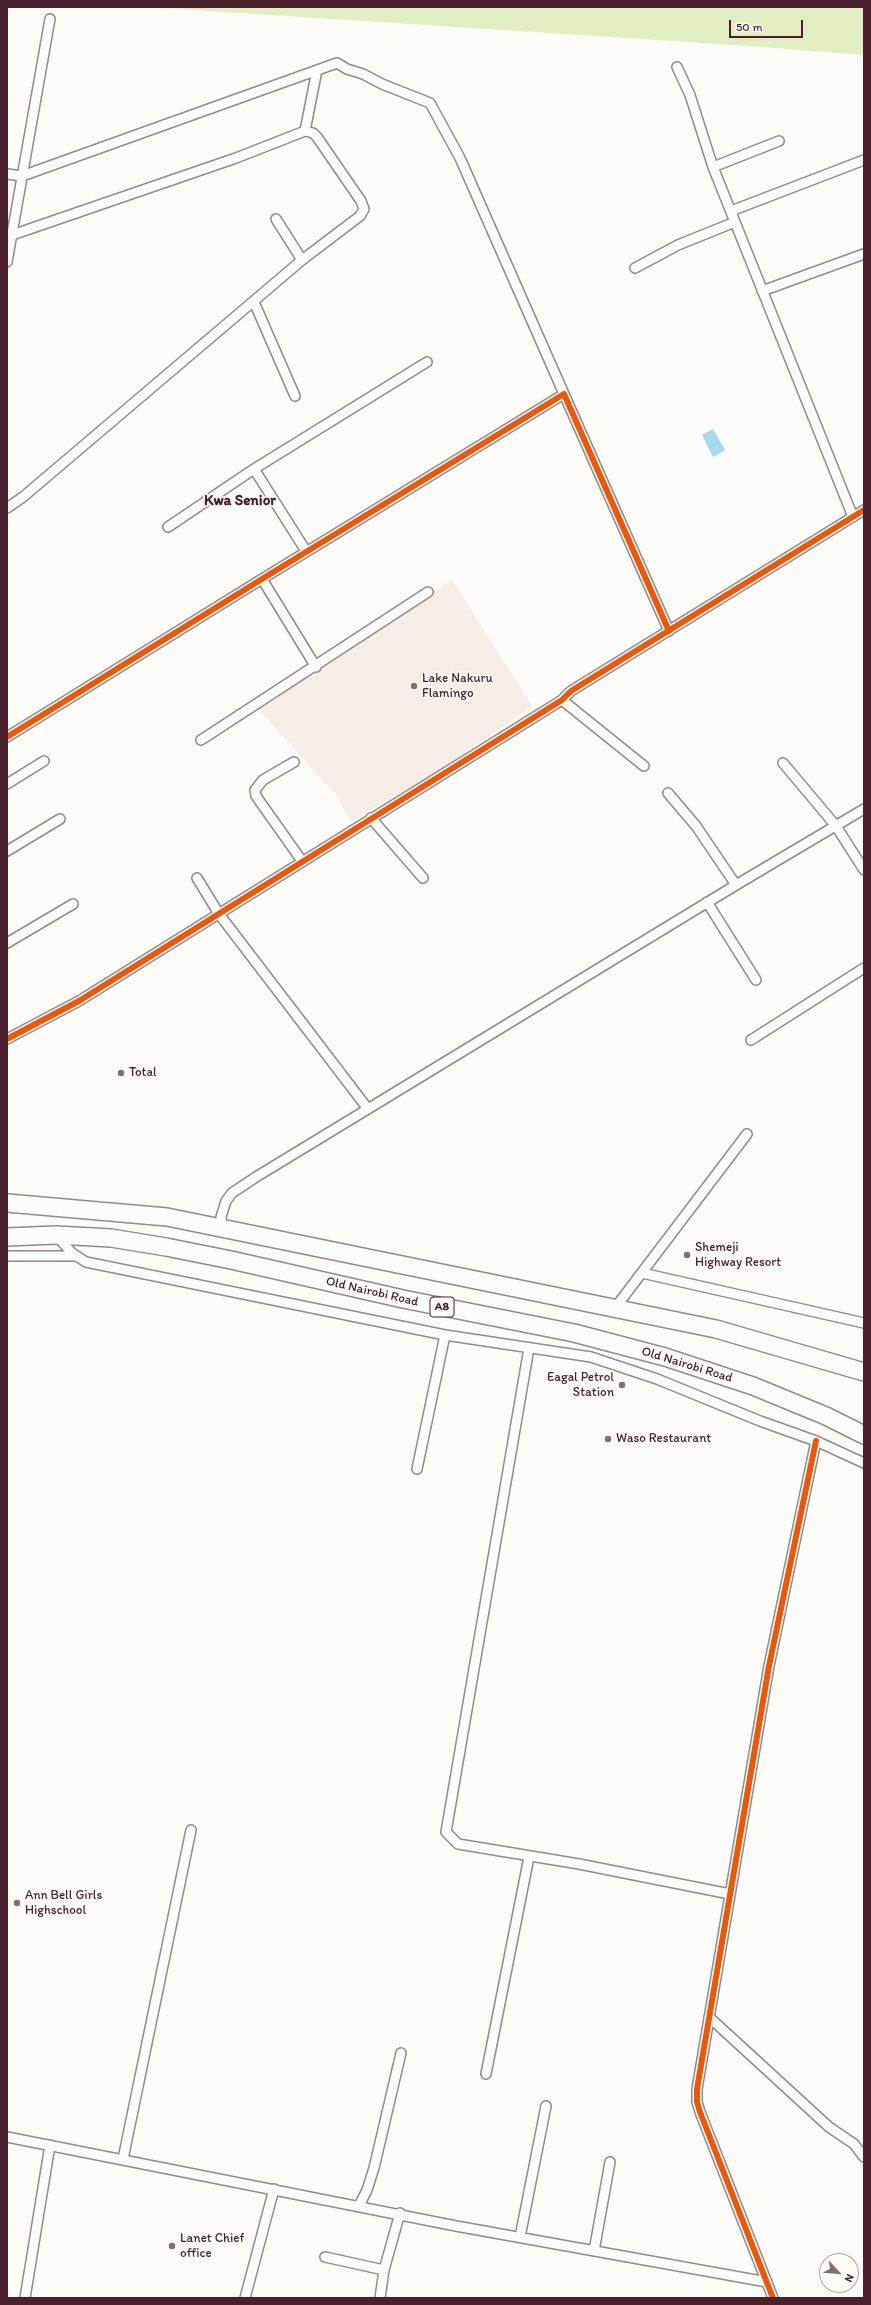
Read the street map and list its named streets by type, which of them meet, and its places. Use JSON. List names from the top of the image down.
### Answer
{
  "streets": {
    "highway": ["Old Nairobi Road", "A8"]
  },
  "districts": ["Kwa Senior"],
  "places": [
    "Lake Nakuru Flamingo",
    "Total",
    "Shemeji Highway Resort",
    "Eagal Petrol Station",
    "Waso Restaurant",
    "Ann Bell Girls Highschool",
    "Lanet Chief office"
  ],
  "scale_bar": "50 m",
  "north": "bottom right"
}
